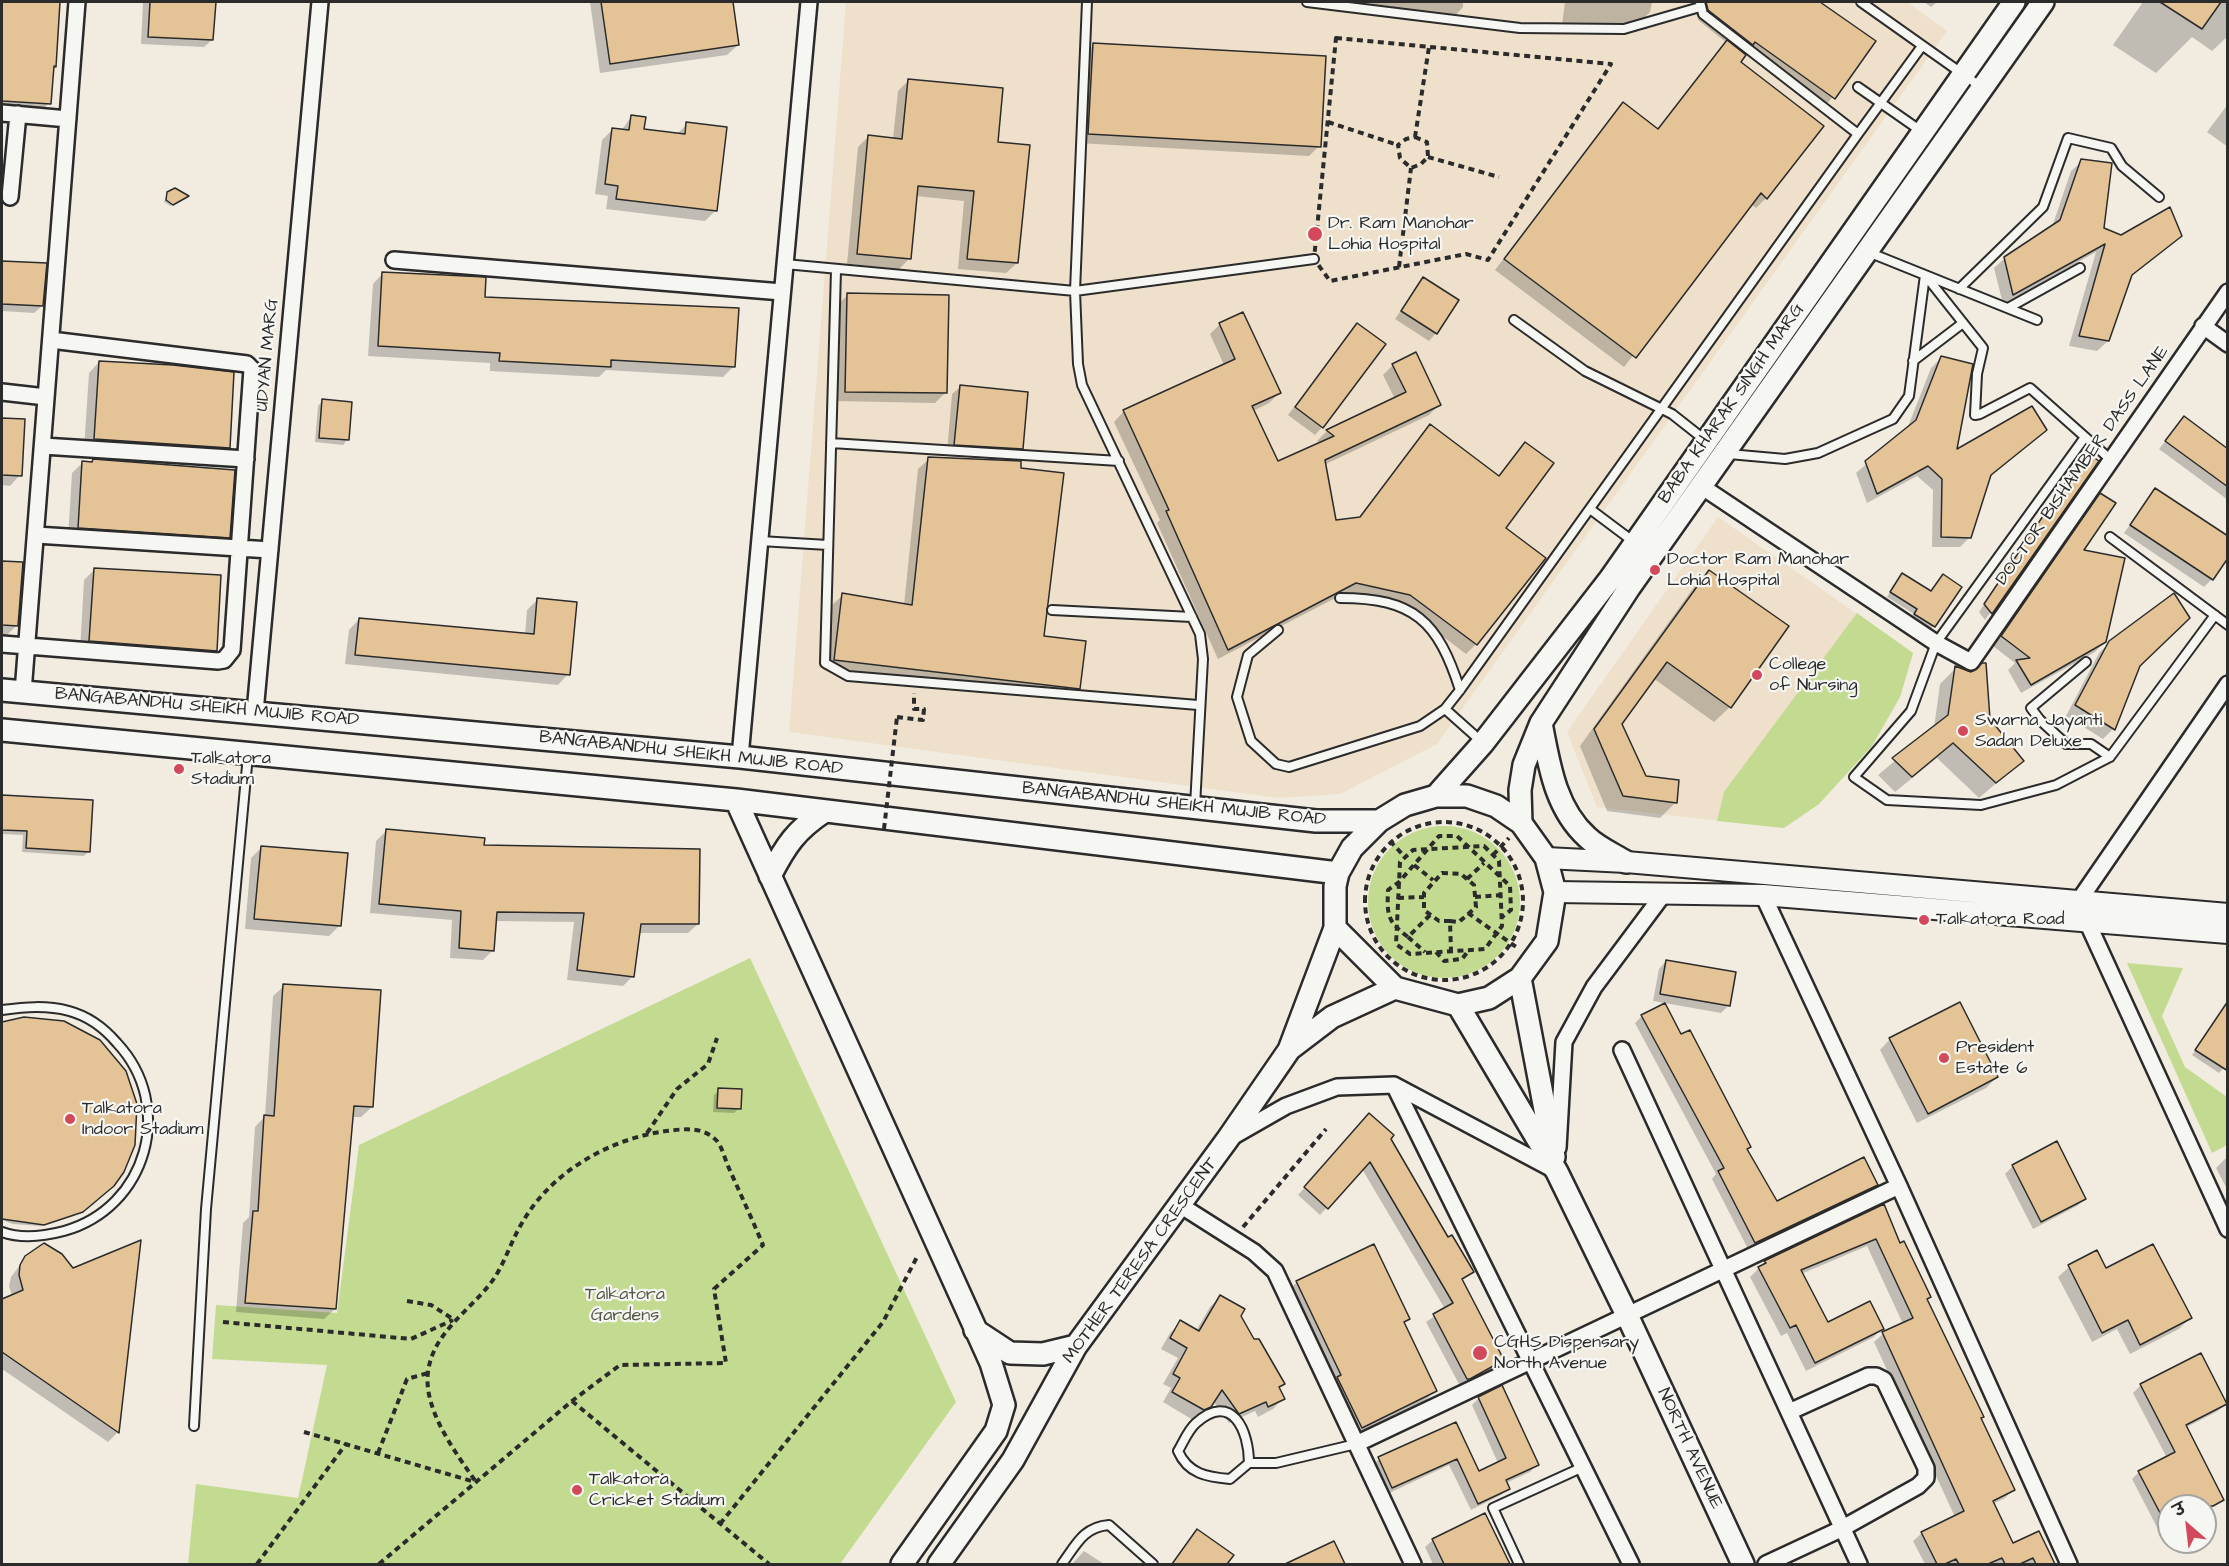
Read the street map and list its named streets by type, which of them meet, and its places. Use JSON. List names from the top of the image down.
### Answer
{
  "streets": {
    "main road": [
      "BABA KHARAK SINGH MARG",
      "BANGABANDHU SHEIKH MUJIB ROAD",
      "MOTHER TERESA CRESCENT",
      "NORTH AVENUE"
    ],
    "street": ["UDYAN MARG", "DOCTOR BISHAMBER DASS LANE"]
  },
  "crossings": [
    ["UDYAN MARG", "BANGABANDHU SHEIKH MUJIB ROAD"]
  ],
  "parks": ["Talkatora Gardens"],
  "places": [
    "Dr. Ram Manohar Lohia Hospital",
    "Doctor Ram Manohar Lohia Hospital",
    "College of Nursing",
    "Swarna Jayanti Sadan Deluxe",
    "Talkatora Stadium",
    "Talkatora Road",
    "President Estate 6",
    "Talkatora Indoor Stadium",
    "CGHS Dispensary North Avenue",
    "Talkatora Cricket Stadium"
  ],
  "north": "top left"
}
